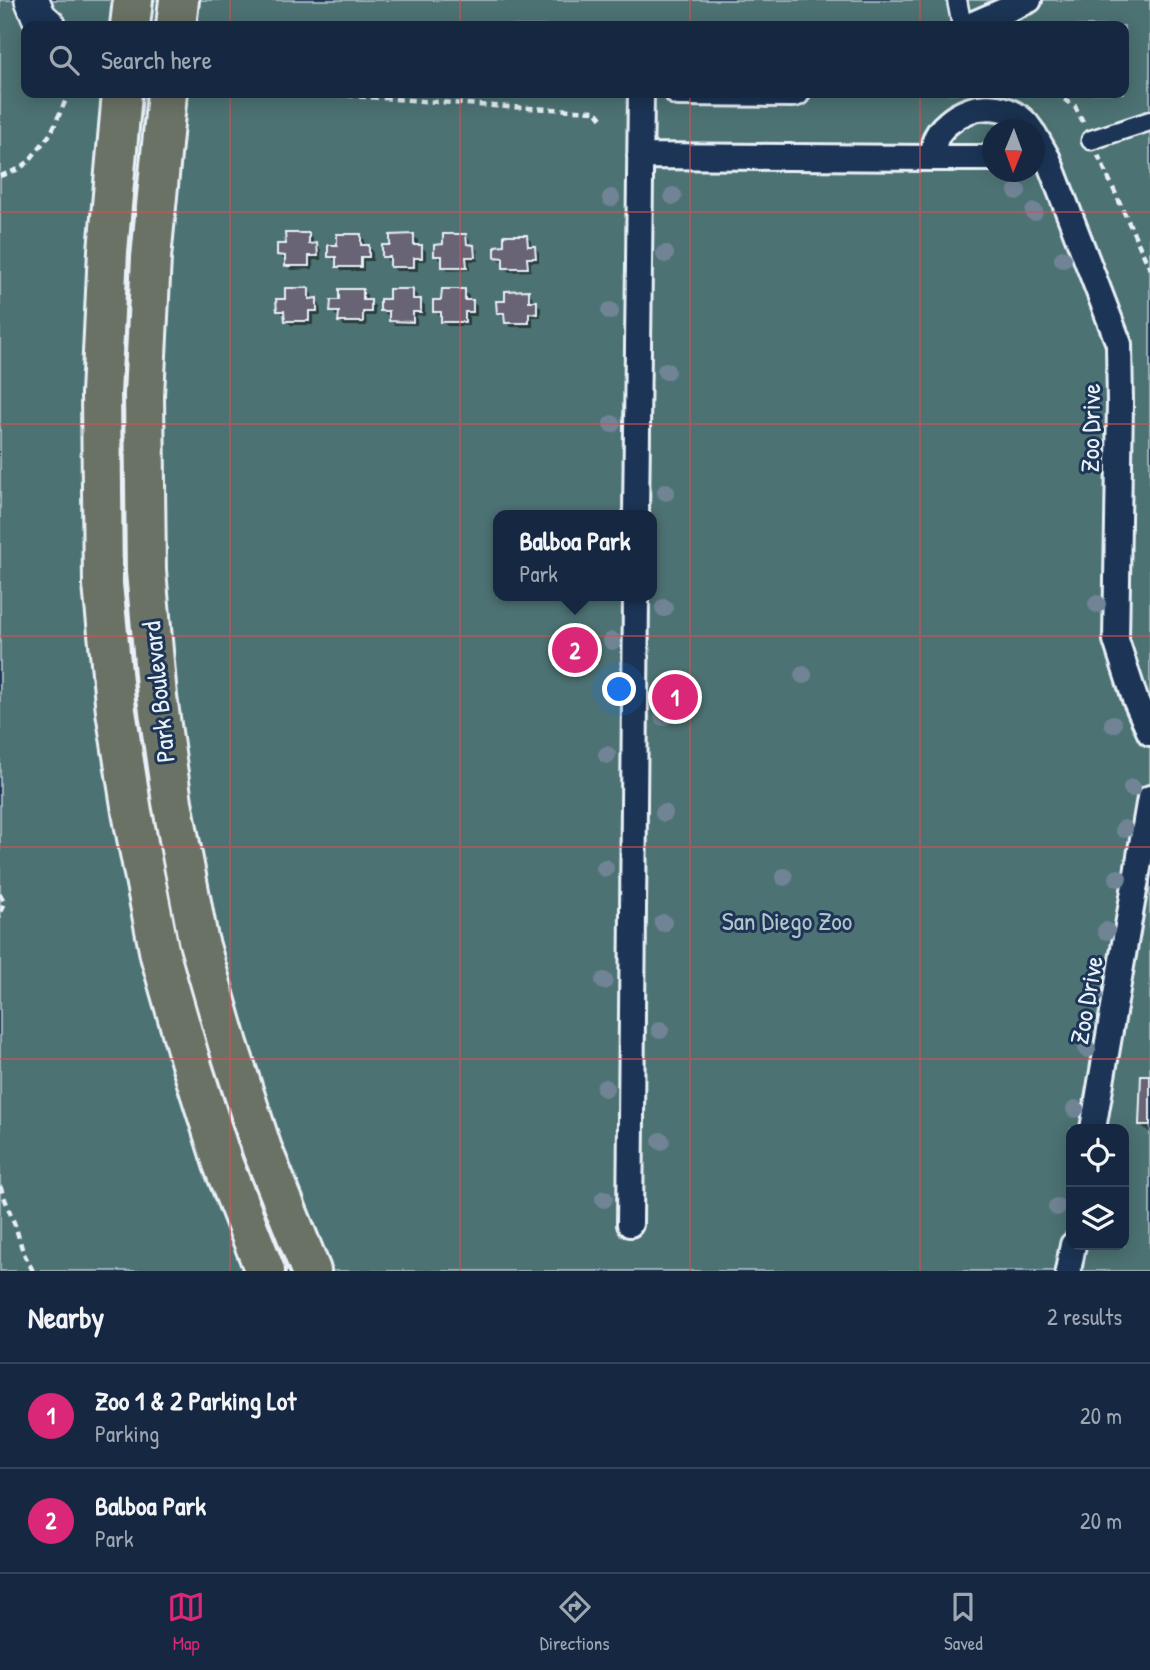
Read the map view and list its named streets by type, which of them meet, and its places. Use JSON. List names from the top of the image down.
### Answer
{
  "streets": {
    "main road": ["Park Boulevard"],
    "street": ["Zoo Drive"]
  },
  "parks": ["San Diego Zoo"],
  "north": "bottom",
  "page": {
    "search": "Search here",
    "popup": ["Balboa Park", "Park"],
    "pins": ["2", "1"],
    "heading": ["Nearby", "2 results"],
    "list": [
      {
        "mark": "1",
        "name": "Zoo 1 & 2 Parking Lot",
        "note": "Parking",
        "value": "20 m"
      },
      {
        "mark": "2",
        "name": "Balboa Park",
        "note": "Park",
        "value": "20 m"
      }
    ],
    "nav": ["Map", "Directions", "Saved"]
  }
}
